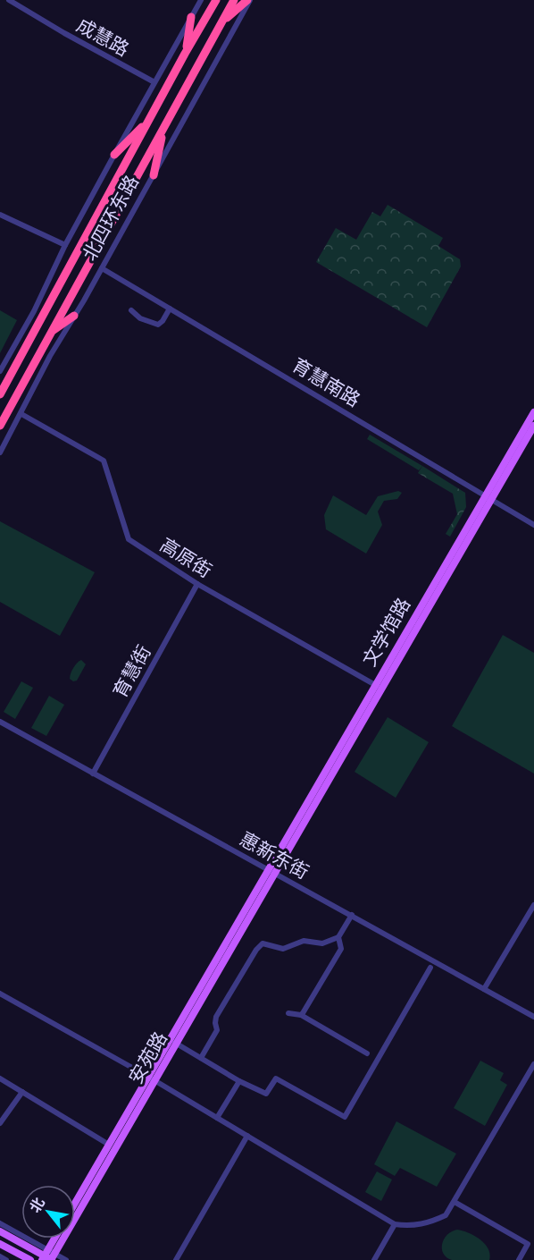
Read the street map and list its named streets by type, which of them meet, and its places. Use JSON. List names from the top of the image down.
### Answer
{
  "streets": {
    "highway": ["北四环东路"],
    "main road": ["文学馆路", "安苑路"],
    "street": [
      "成慧路",
      "育慧南路",
      "高原街",
      "育慧街",
      "惠新东街"
    ]
  },
  "crossings": [
    ["成慧路", "北四环东路"],
    ["北四环东路", "育慧南路"],
    ["北四环东路", "高原街"],
    ["育慧南路", "文学馆路"],
    ["高原街", "文学馆路"],
    ["高原街", "育慧街"],
    ["文学馆路", "惠新东街"],
    ["文学馆路", "安苑路"],
    ["育慧街", "惠新东街"],
    ["惠新东街", "安苑路"]
  ],
  "north": "top left"
}
